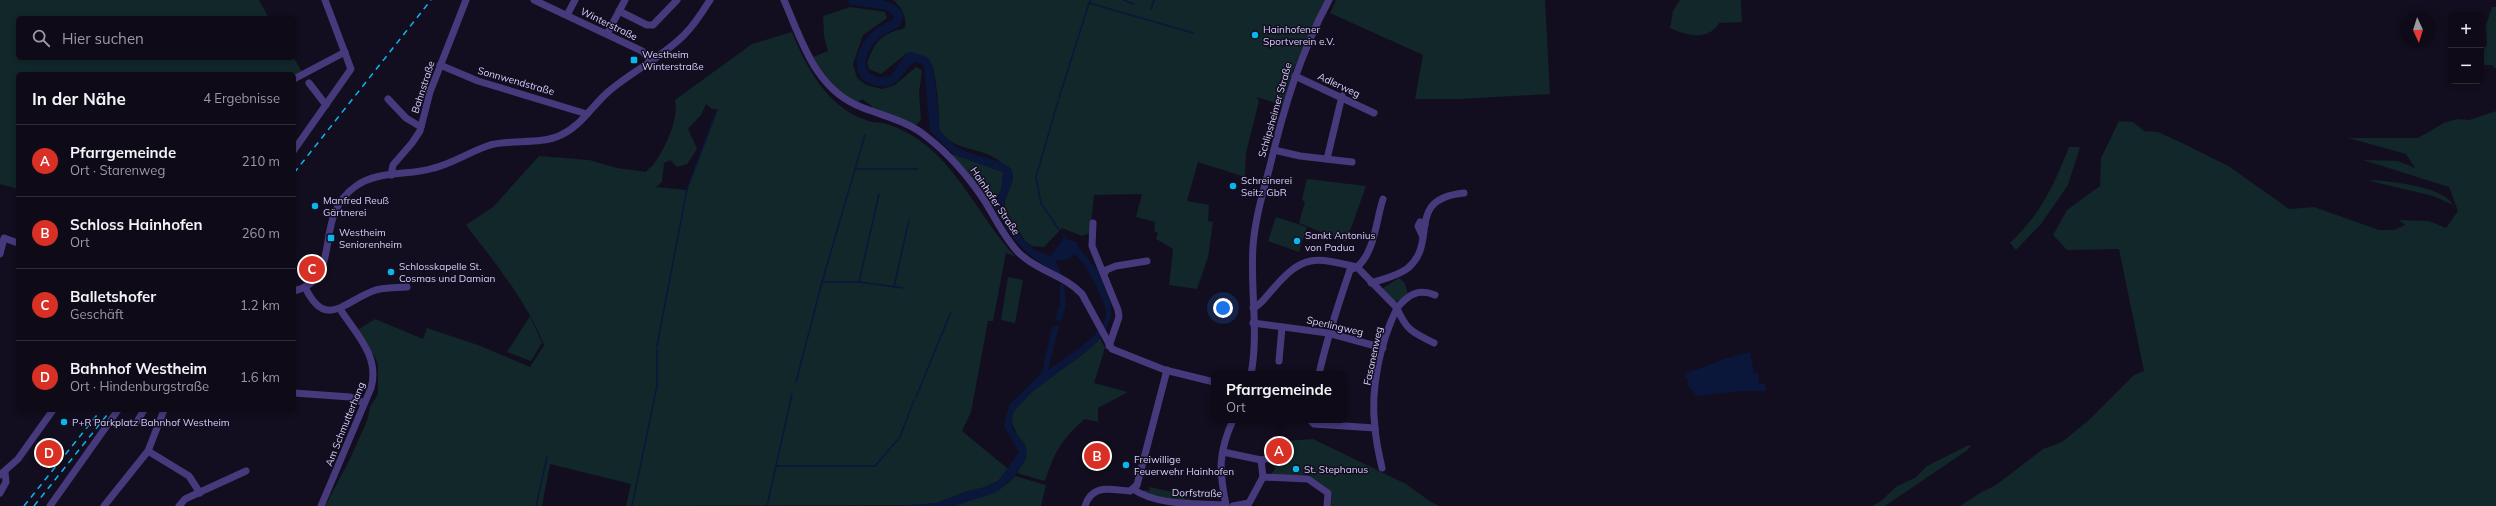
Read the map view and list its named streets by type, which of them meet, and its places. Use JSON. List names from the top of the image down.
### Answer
{
  "streets": {
    "street": [
      "Winterstraße",
      "Sonnwendstraße",
      "Adlerweg",
      "Bahnstraße",
      "Schlipsheimer Straße",
      "Hainhofer Straße",
      "Sperlingweg",
      "Fasanenweg",
      "Am Schmutterhang",
      "Dorfstraße"
    ]
  },
  "crossings": [
    ["Sonnwendstraße", "Bahnstraße"],
    ["Adlerweg", "Schlipsheimer Straße"],
    ["Schlipsheimer Straße", "Sperlingweg"],
    ["Sperlingweg", "Fasanenweg"]
  ],
  "places": {
    "other": [
      "Hainhofener Sportverein e.V.",
      "Schreinerei Seitz GbR",
      "Manfred Reuß Gärtnerei",
      "Sankt Antonius von Padua",
      "Schlosskapelle St. Cosmas und Damian",
      "P+R Parkplatz Bahnhof Westheim",
      "Freiwillige Feuerwehr Hainhofen",
      "St. Stephanus"
    ],
    "transit": ["Westheim Winterstraße", "Westheim Seniorenheim"]
  },
  "north": "bottom",
  "page": {
    "map_buttons": ["+", "−"],
    "search": "Hier suchen",
    "heading": ["In der Nähe", "4 Ergebnisse"],
    "list": [
      {
        "mark": "A",
        "name": "Pfarrgemeinde",
        "note": "Ort · Starenweg",
        "value": "210 m"
      },
      {
        "mark": "B",
        "name": "Schloss Hainhofen",
        "note": "Ort",
        "value": "260 m"
      },
      {
        "mark": "C",
        "name": "Balletshofer",
        "note": "Geschäft",
        "value": "1.2 km"
      },
      {
        "mark": "D",
        "name": "Bahnhof Westheim",
        "note": "Ort · Hindenburgstraße",
        "value": "1.6 km"
      }
    ],
    "pins": [
      "C",
      "A",
      "D",
      "B"
    ],
    "popup": ["Pfarrgemeinde", "Ort"]
  }
}
